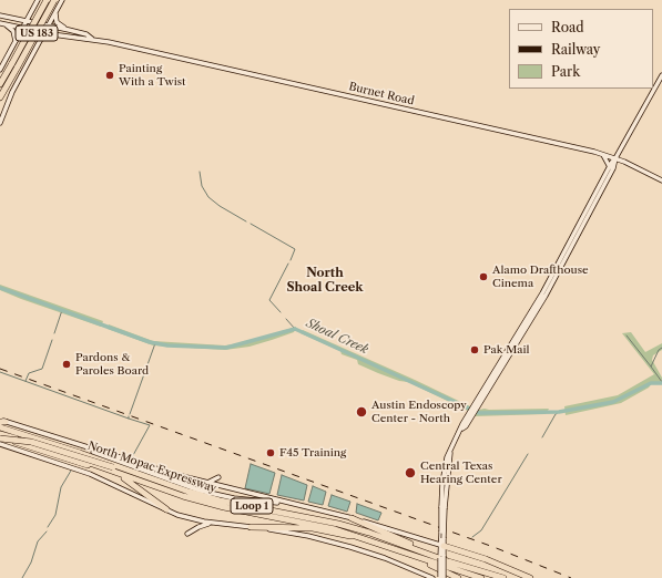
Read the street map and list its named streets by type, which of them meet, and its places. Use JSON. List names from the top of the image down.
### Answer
{
  "streets": {
    "highway": ["US 183", "North Mopac Expressway", "Loop 1"],
    "main road": ["Burnet Road"]
  },
  "districts": ["North Shoal Creek"],
  "water": ["Shoal Creek"],
  "places": [
    "Painting With a Twist",
    "Alamo Drafthouse Cinema",
    "Pak Mail",
    "Pardons & Paroles Board",
    "Austin Endoscopy Center - North",
    "F45 Training",
    "Central Texas Hearing Center"
  ],
  "legend": ["Road", "Railway", "Park"]
}
